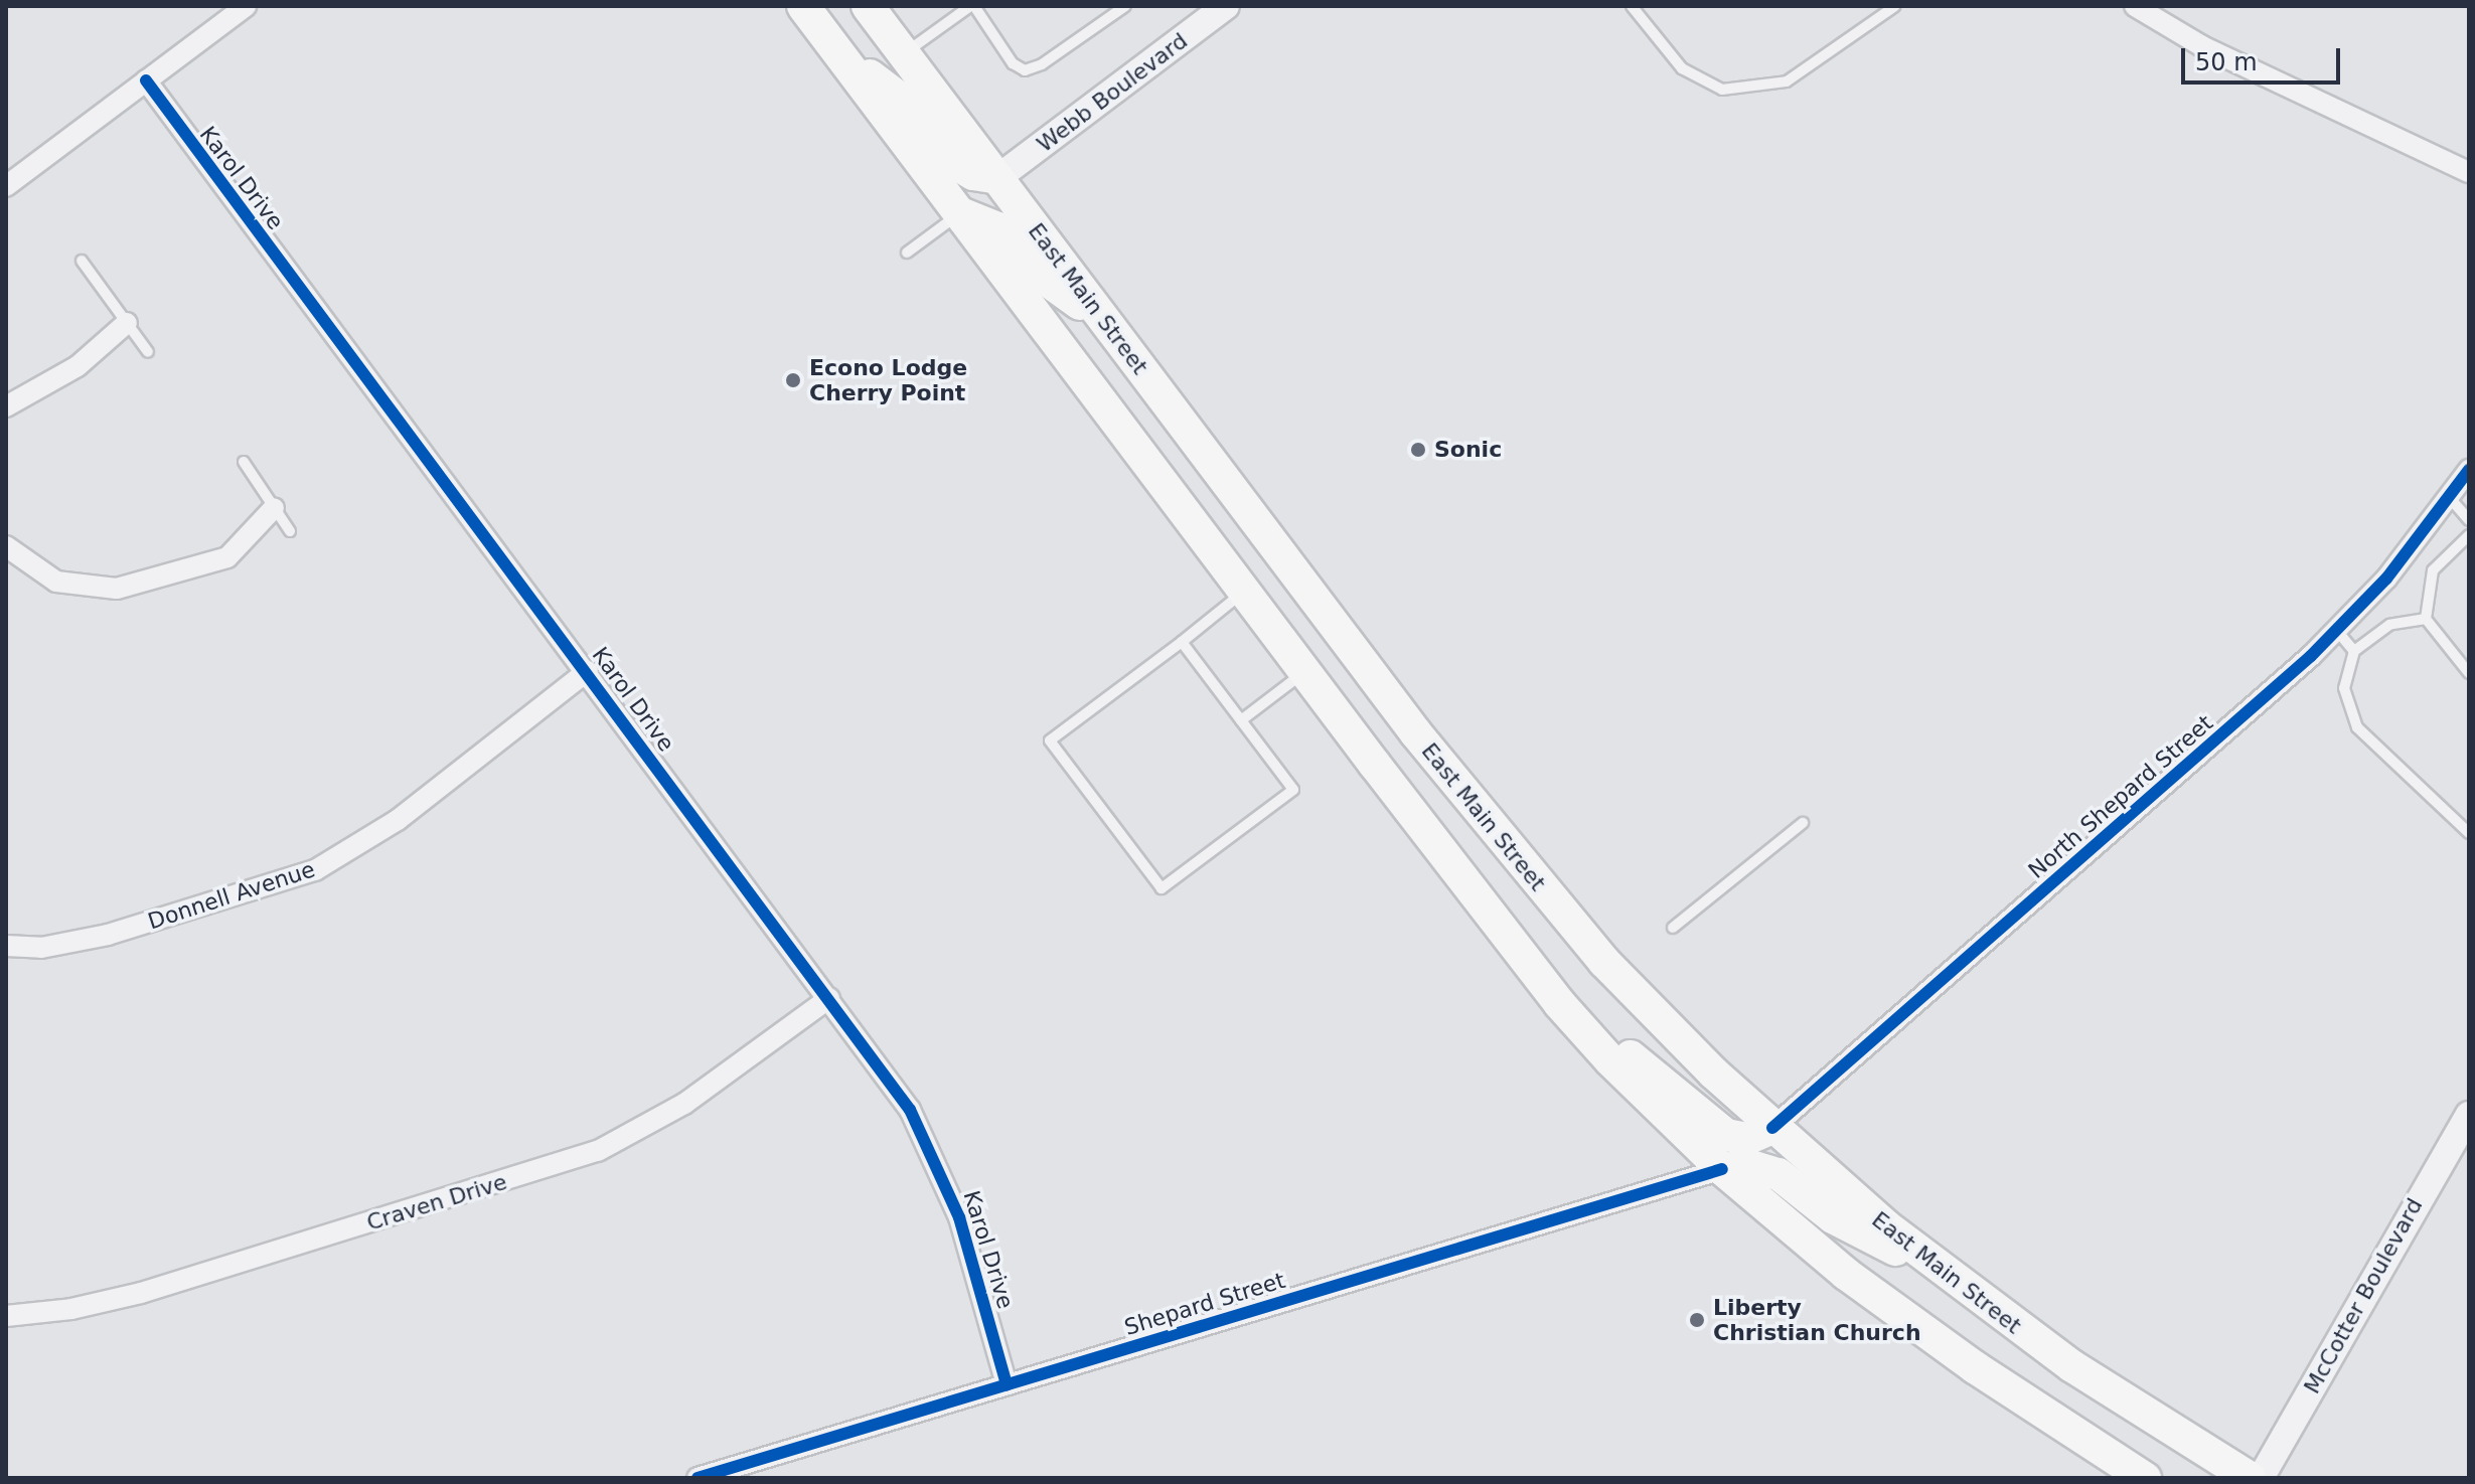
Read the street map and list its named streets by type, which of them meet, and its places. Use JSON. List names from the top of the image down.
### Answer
{
  "streets": {
    "main road": ["East Main Street"],
    "street": [
      "Webb Boulevard",
      "Karol Drive",
      "North Shepard Street",
      "Donnell Avenue",
      "Craven Drive",
      "McCotter Boulevard",
      "Shepard Street"
    ]
  },
  "crossings": [
    ["Webb Boulevard", "East Main Street"],
    ["Karol Drive", "Donnell Avenue"],
    ["Karol Drive", "Craven Drive"],
    ["Karol Drive", "Shepard Street"],
    ["East Main Street", "North Shepard Street"]
  ],
  "places": ["Econo Lodge Cherry Point", "Sonic", "Liberty Christian Church"],
  "scale_bar": "50 m"
}
